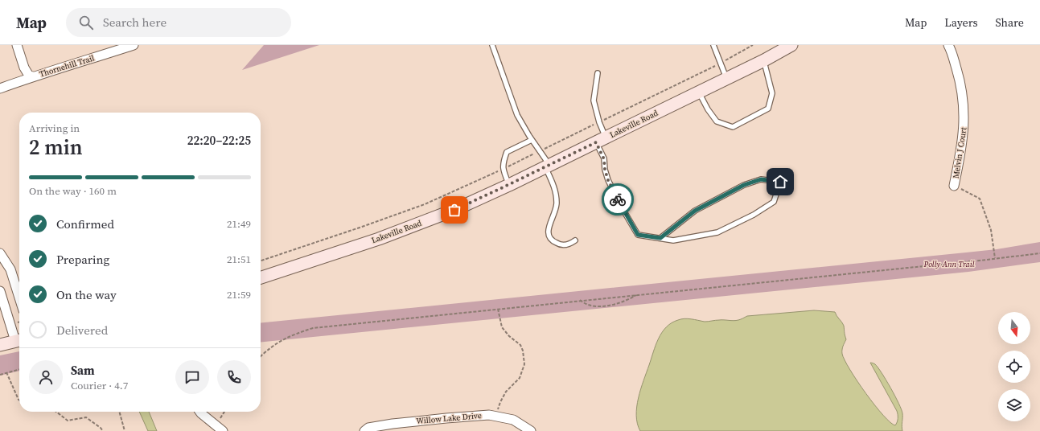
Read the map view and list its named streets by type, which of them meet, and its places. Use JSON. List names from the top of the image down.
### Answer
{
  "streets": {
    "main road": ["Lakeville Road"],
    "street": ["Thornehill Trail", "Melvin J Court", "Willow Lake Drive"]
  },
  "parks": ["Polly Ann Trail"],
  "north": "bottom",
  "page": {
    "header": "Map",
    "search": "Search here",
    "nav": ["Map", "Layers", "Share"],
    "heading": ["2 min", "Arriving in", "22:20–22:25"],
    "panel": ["Sam", "Courier · 4.7"],
    "bar": "On the way · 160 m",
    "list": [
      ["Confirmed", "21:49"],
      ["Preparing", "21:51"],
      ["On the way", "21:59"],
      "Delivered"
    ]
  }
}
